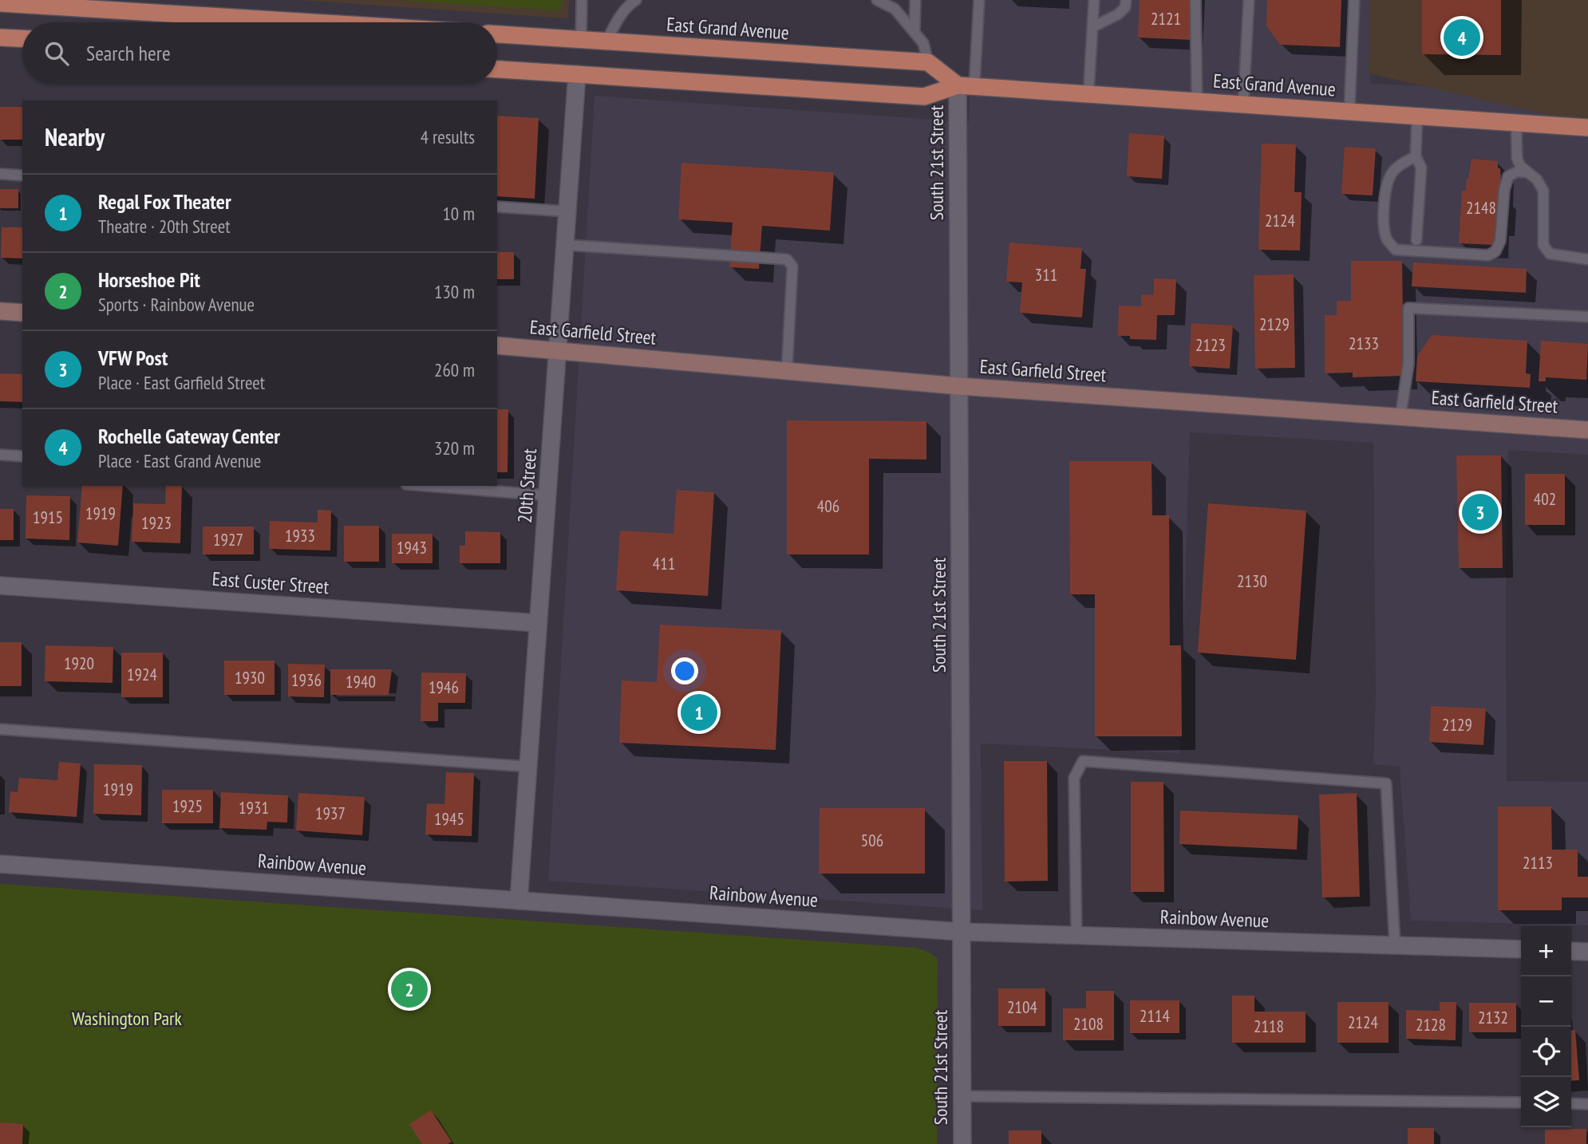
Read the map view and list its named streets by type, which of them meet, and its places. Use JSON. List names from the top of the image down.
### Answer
{
  "streets": {
    "main road": ["East Grand Avenue"],
    "street": [
      "South 21st Street",
      "East Garfield Street",
      "20th Street",
      "East Custer Street",
      "Rainbow Avenue"
    ]
  },
  "crossings": [
    ["East Grand Avenue", "South 21st Street"],
    ["East Grand Avenue", "20th Street"],
    ["South 21st Street", "East Garfield Street"],
    ["South 21st Street", "Rainbow Avenue"],
    ["East Garfield Street", "20th Street"],
    ["20th Street", "East Custer Street"],
    ["20th Street", "Rainbow Avenue"]
  ],
  "parks": ["Washington Park"],
  "house_numbers": [
    "2121",
    "2148",
    "2124",
    "311",
    "2129",
    "2133",
    "2123",
    "402",
    "406",
    "1919",
    "1915",
    "1923",
    "1933",
    "1927",
    "1943",
    "411",
    "2130",
    "1920",
    "1924",
    "1930",
    "1936",
    "1940",
    "1946",
    "2129",
    "1919",
    "1925",
    "1931",
    "1937",
    "1945",
    "506",
    "2113",
    "2104",
    "2114",
    "2132",
    "2124",
    "2108",
    "2128",
    "2118"
  ],
  "page": {
    "pins": [
      "4",
      "3",
      "1",
      "2"
    ],
    "search": "Search here",
    "heading": ["Nearby", "4 results"],
    "list": [
      {
        "mark": "1",
        "name": "Regal Fox Theater",
        "note": "Theatre · 20th Street",
        "value": "10 m"
      },
      {
        "mark": "2",
        "name": "Horseshoe Pit",
        "note": "Sports · Rainbow Avenue",
        "value": "130 m"
      },
      {
        "mark": "3",
        "name": "VFW Post",
        "note": "Place · East Garfield Street",
        "value": "260 m"
      },
      {
        "mark": "4",
        "name": "Rochelle Gateway Center",
        "note": "Place · East Grand Avenue",
        "value": "320 m"
      }
    ],
    "map_buttons": ["+", "−"]
  }
}
